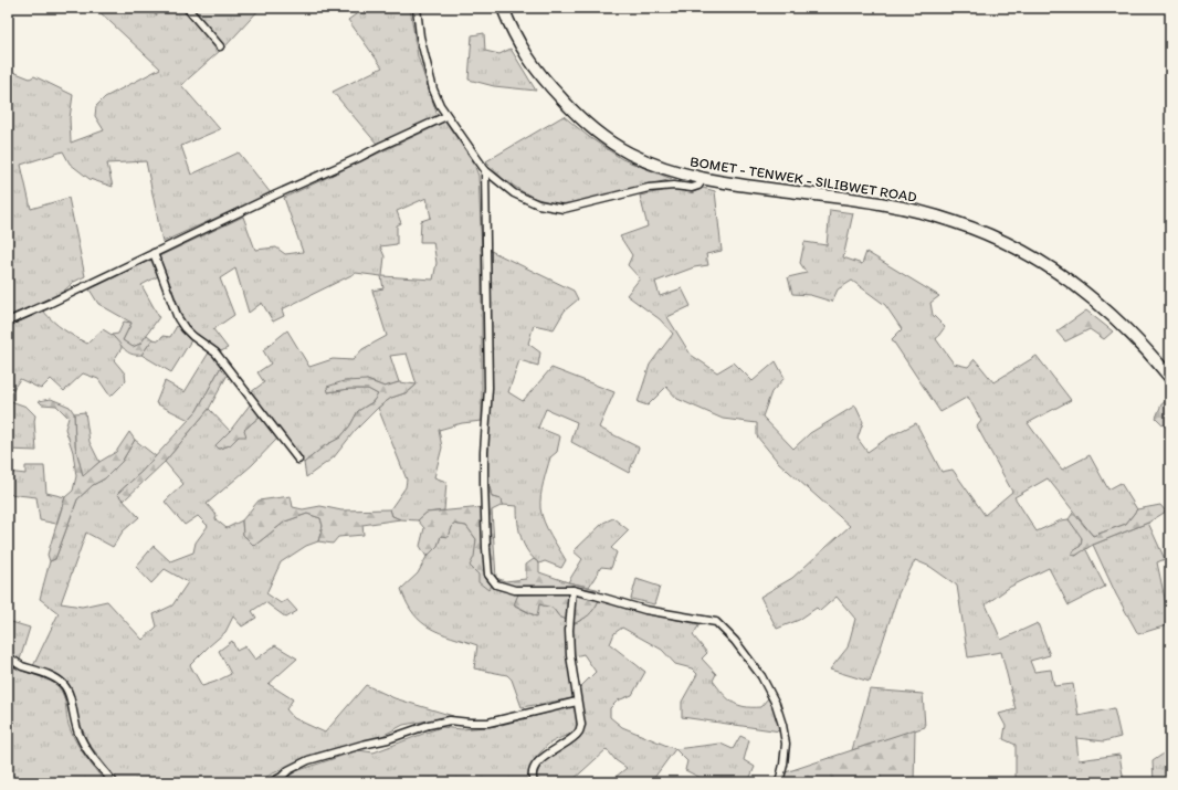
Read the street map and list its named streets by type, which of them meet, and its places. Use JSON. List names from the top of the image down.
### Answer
{
  "streets": {
    "main road": ["BOMET - TENWEK - SILIBWET ROAD"]
  }
}
